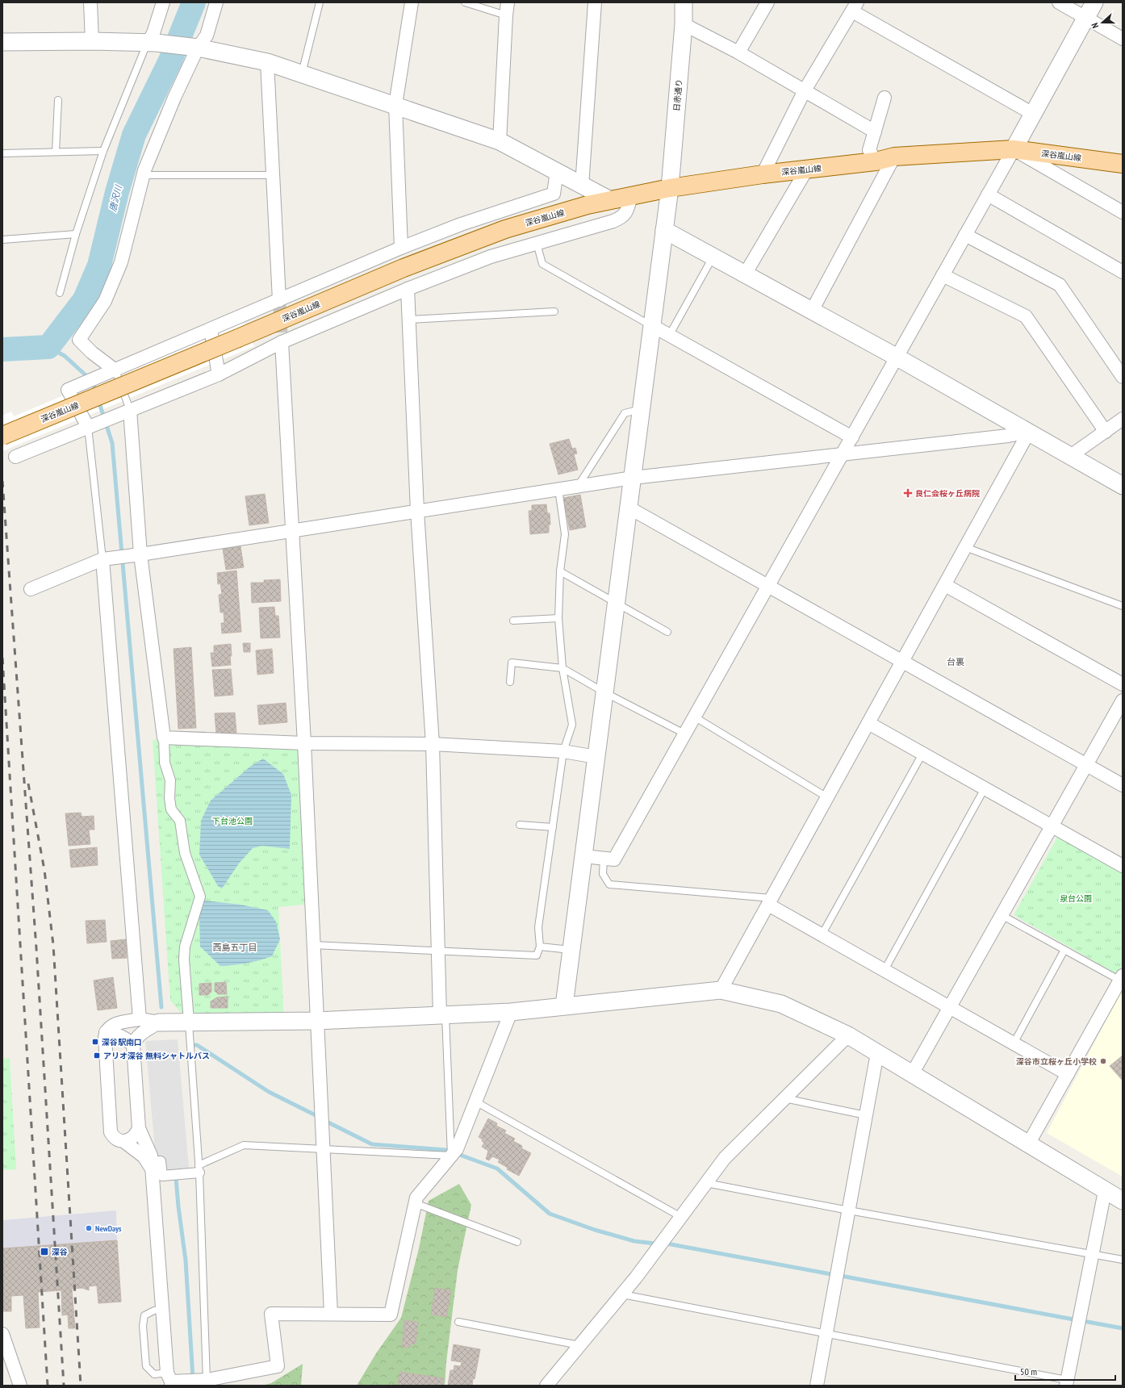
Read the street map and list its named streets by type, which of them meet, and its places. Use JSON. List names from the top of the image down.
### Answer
{
  "streets": {
    "main road": ["深谷嵐山線"],
    "street": ["日赤通り"]
  },
  "crossings": [
    ["日赤通り", "深谷嵐山線"]
  ],
  "districts": ["台裏", "西島五丁目"],
  "water": ["唐沢川"],
  "parks": ["下台池公園", "泉台公園"],
  "places": {
    "health": ["良仁会桜ヶ丘病院"],
    "transit": ["深谷駅南口", "アリオ深谷 無料シャトルバス", "深谷"],
    "other": ["深谷市立桜ヶ丘小学校", "NewDays"]
  },
  "scale_bar": "50 m",
  "north": "left"
}
